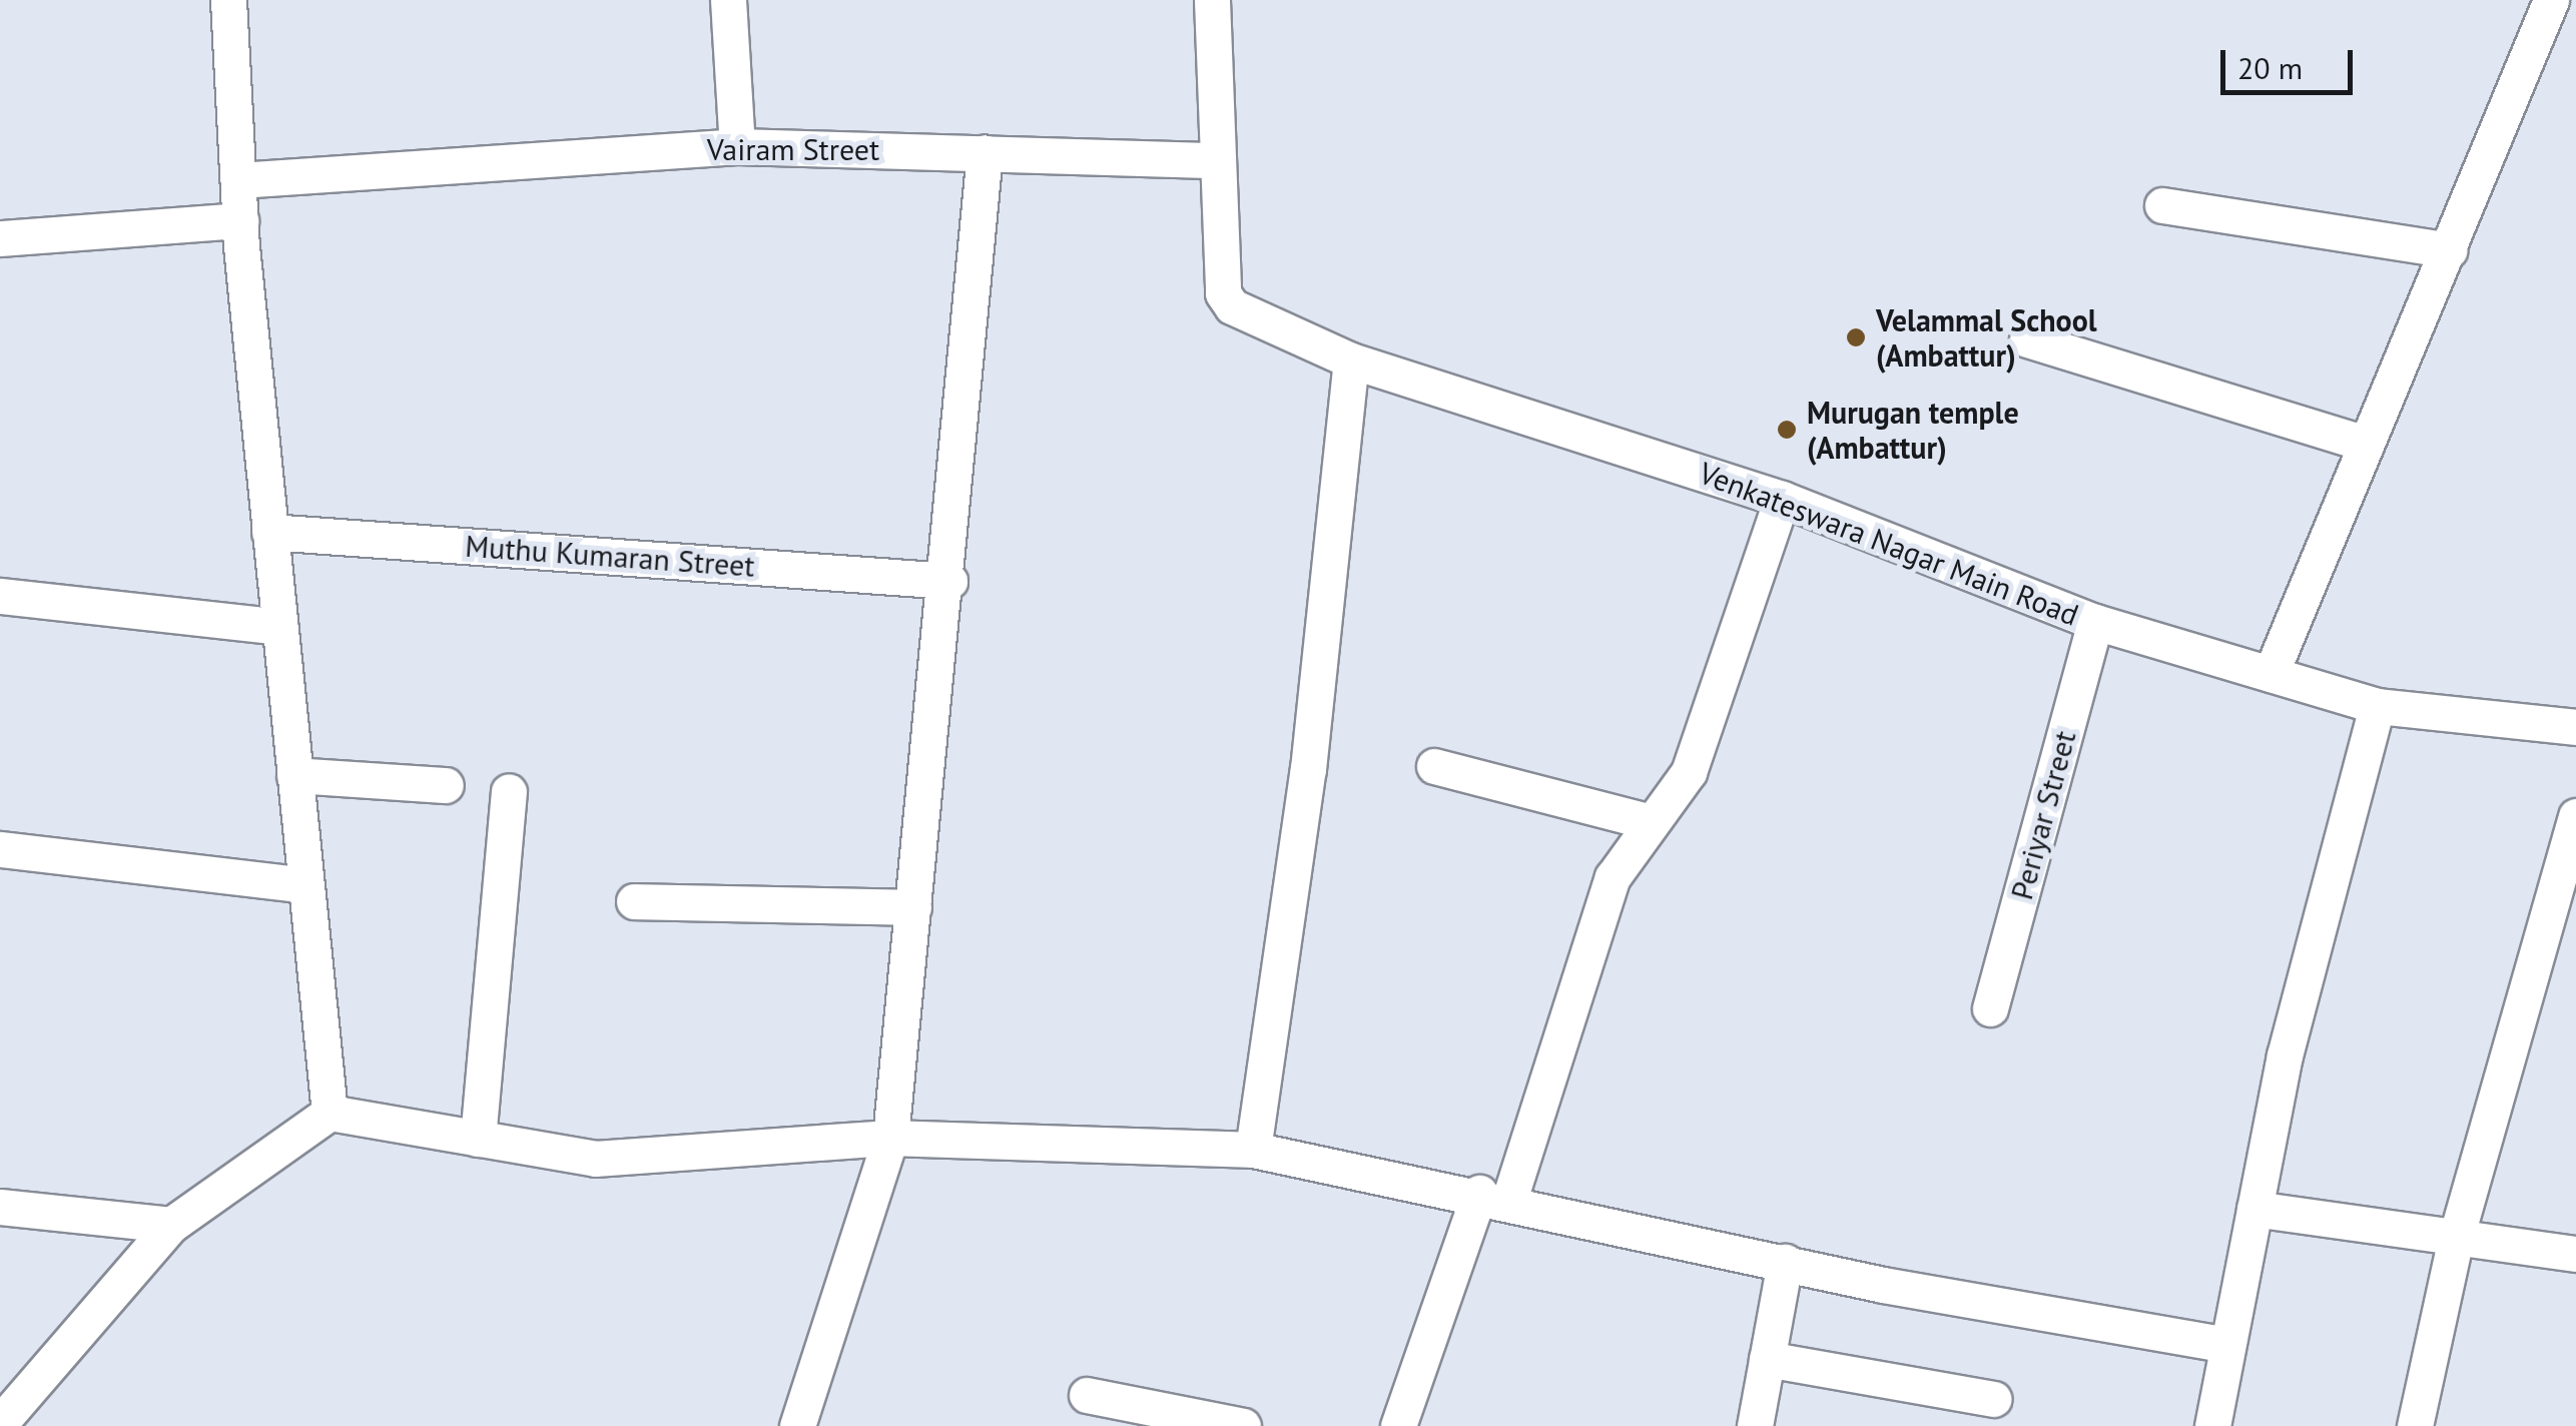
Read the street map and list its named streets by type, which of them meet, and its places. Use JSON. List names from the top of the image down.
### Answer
{
  "streets": {
    "street": [
      "Vairam Street",
      "Venkateswara Nagar Main Road",
      "Muthu Kumaran Street",
      "Periyar Street"
    ]
  },
  "crossings": [
    ["Vairam Street", "Venkateswara Nagar Main Road"],
    ["Venkateswara Nagar Main Road", "Periyar Street"]
  ],
  "places": ["Velammal School (Ambattur)", "Murugan temple (Ambattur)"],
  "scale_bar": "20 m"
}
